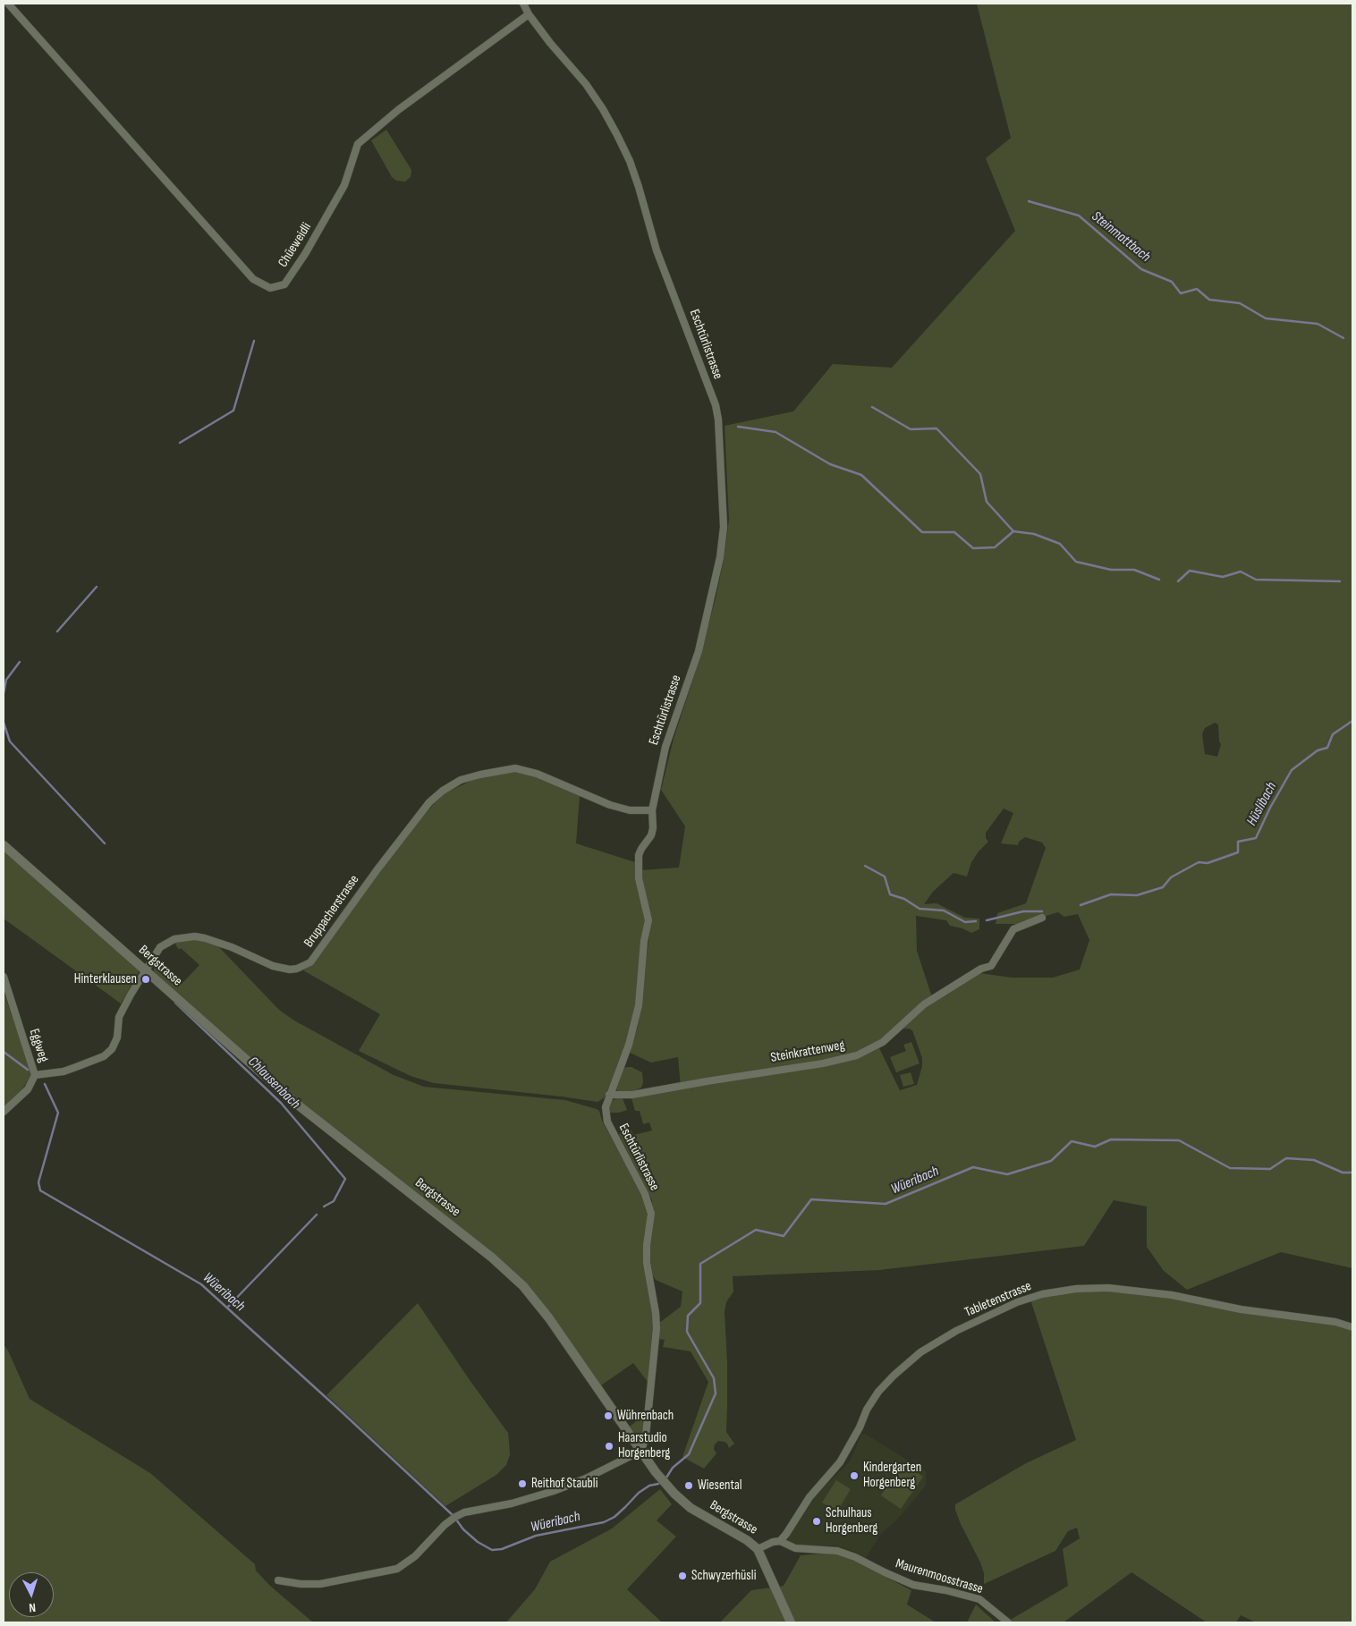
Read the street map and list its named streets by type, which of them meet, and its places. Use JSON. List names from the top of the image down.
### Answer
{
  "streets": {
    "street": [
      "Chüeweidli",
      "Eschtürlistrasse",
      "Bruppacherstrasse",
      "Bergstrasse",
      "Eggweg",
      "Steinkrattenweg",
      "Tabletenstrasse",
      "Maurenmoosstrasse"
    ]
  },
  "crossings": [
    ["Chüeweidli", "Eschtürlistrasse"],
    ["Eschtürlistrasse", "Bruppacherstrasse"],
    ["Eschtürlistrasse", "Bergstrasse"],
    ["Eschtürlistrasse", "Steinkrattenweg"],
    ["Bruppacherstrasse", "Bergstrasse"],
    ["Bruppacherstrasse", "Eggweg"],
    ["Tabletenstrasse", "Maurenmoosstrasse"]
  ],
  "water": [
    "Steinmattbach",
    "Hüslibach",
    "Chlausenbach",
    "Wüeribach"
  ],
  "places": [
    "Hinterklausen",
    "Wührenbach",
    "Haarstudio Horgenberg",
    "Kindergarten Horgenberg",
    "Reithof Staubli",
    "Wiesental",
    "Schulhaus Horgenberg",
    "Schwyzerhüsli"
  ],
  "north": "bottom"
}
